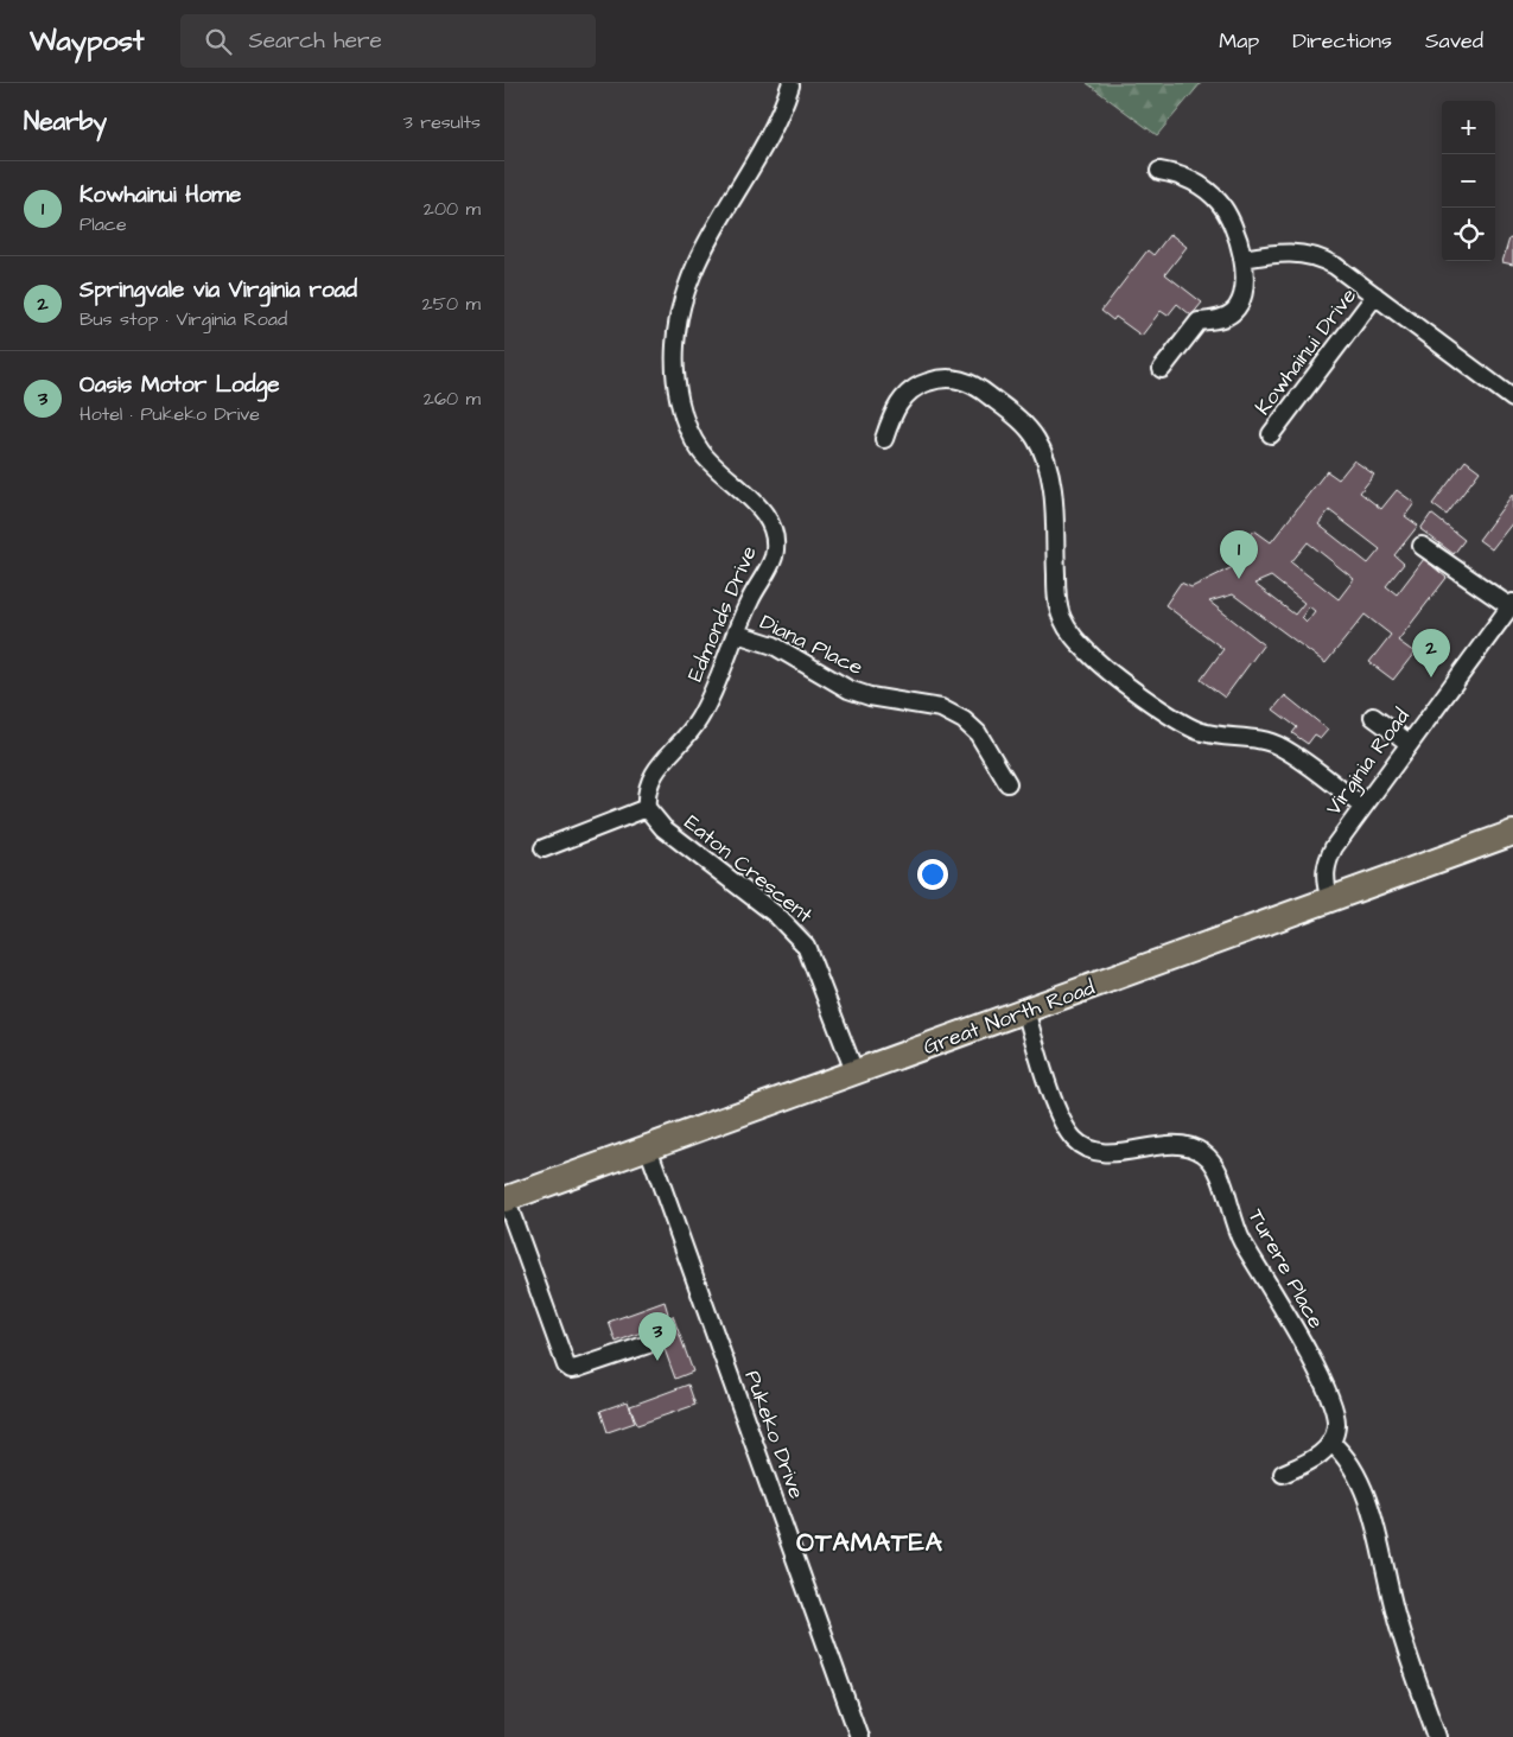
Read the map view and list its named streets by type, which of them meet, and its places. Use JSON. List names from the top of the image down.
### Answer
{
  "streets": {
    "highway": ["Great North Road"],
    "street": [
      "Kowhainui Drive",
      "Edmonds Drive",
      "Diana Place",
      "Virginia Road",
      "Eaton Crescent",
      "Turere Place",
      "Pukeko Drive"
    ]
  },
  "crossings": [
    ["Edmonds Drive", "Diana Place"],
    ["Edmonds Drive", "Eaton Crescent"],
    ["Virginia Road", "Great North Road"],
    ["Eaton Crescent", "Great North Road"],
    ["Great North Road", "Turere Place"],
    ["Great North Road", "Pukeko Drive"]
  ],
  "districts": ["OTAMATEA"],
  "page": {
    "header": "Waypost",
    "search": "Search here",
    "nav": ["Map", "Directions", "Saved"],
    "heading": ["Nearby", "3 results"],
    "map_buttons": ["+", "−"],
    "list": [
      {
        "mark": "1",
        "name": "Kowhainui Home",
        "note": "Place",
        "value": "200 m"
      },
      {
        "mark": "2",
        "name": "Springvale via Virginia road",
        "note": "Bus stop · Virginia Road",
        "value": "250 m"
      },
      {
        "mark": "3",
        "name": "Oasis Motor Lodge",
        "note": "Hotel · Pukeko Drive",
        "value": "260 m"
      }
    ],
    "pins": ["1", "2", "3"]
  }
}
